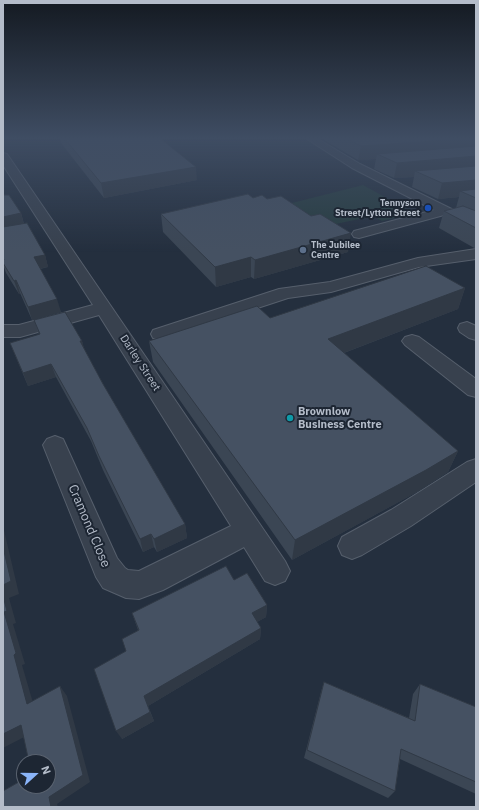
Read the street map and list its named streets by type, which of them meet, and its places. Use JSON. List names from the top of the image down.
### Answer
{
  "streets": {
    "street": ["Darley Street", "Cramond Close"]
  },
  "crossings": [
    ["Darley Street", "Cramond Close"]
  ],
  "places": ["Tennyson Street/Lytton Street", "The Jubilee Centre", "Brownlow Business Centre"],
  "north": "right"
}
